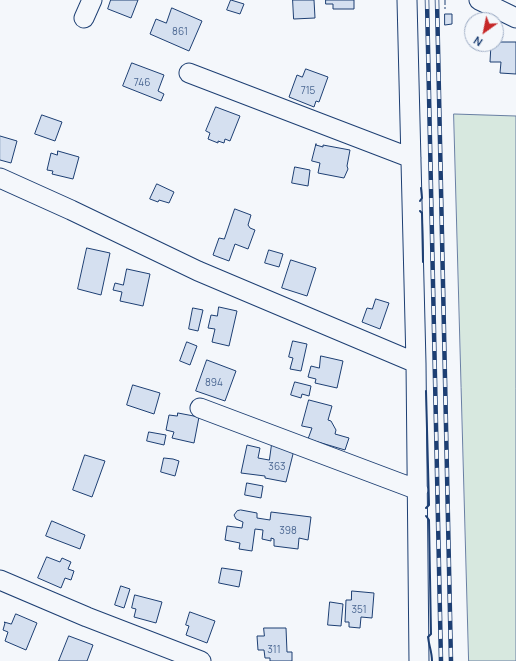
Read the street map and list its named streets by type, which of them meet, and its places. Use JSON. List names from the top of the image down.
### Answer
{
  "house_numbers": [
    "861",
    "746",
    "715",
    "894",
    "363",
    "398",
    "351",
    "311"
  ],
  "north": "bottom left"
}
